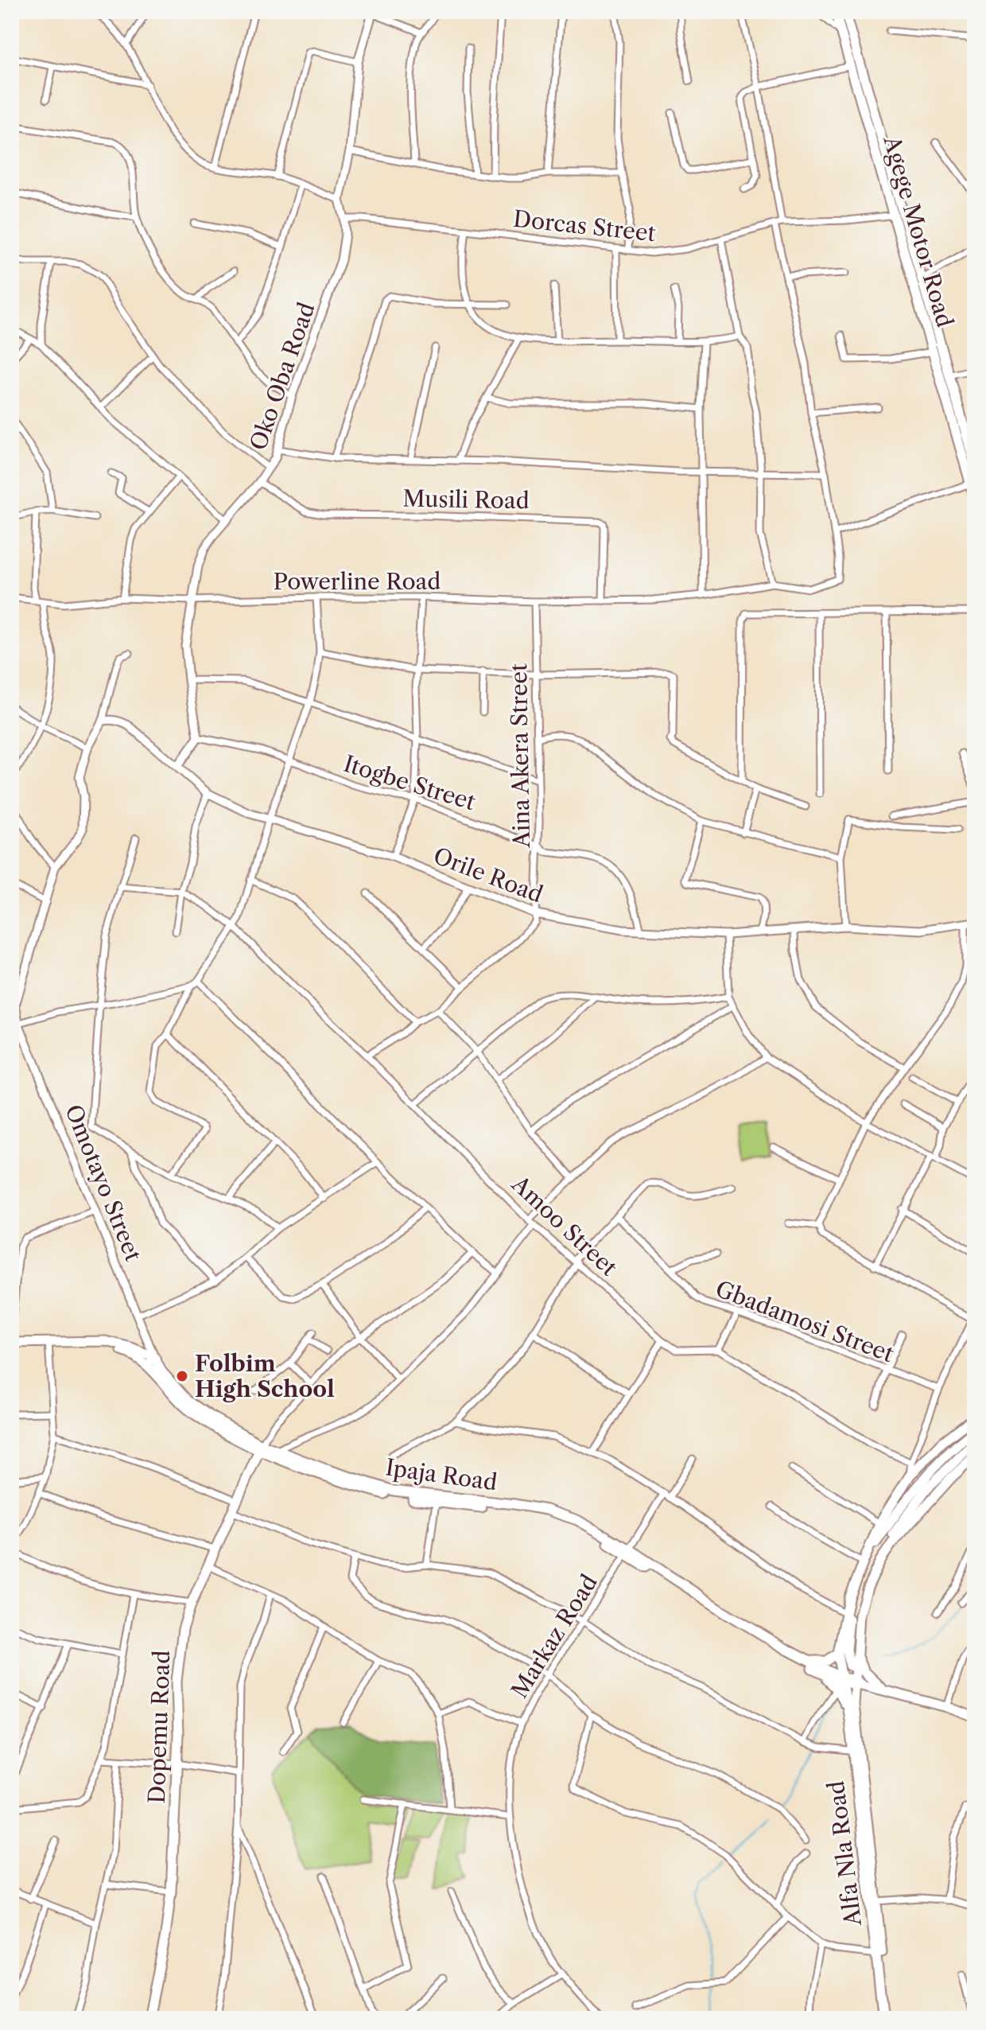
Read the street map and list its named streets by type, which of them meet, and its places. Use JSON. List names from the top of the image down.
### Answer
{
  "streets": {
    "main road": [
      "Agege Motor Road",
      "Ipaja Road",
      "Dopemu Road",
      "Alfa Nla Road"
    ],
    "street": [
      "Dorcas Street",
      "Oko Oba Road",
      "Musili Road",
      "Powerline Road",
      "Aina Akera Street",
      "Itogbe Street",
      "Orile Road",
      "Omotayo Street",
      "Amoo Street",
      "Gbadamosi Street",
      "Markaz Road"
    ]
  },
  "crossings": [
    ["Dorcas Street", "Agege Motor Road"],
    ["Dorcas Street", "Oko Oba Road"],
    ["Oko Oba Road", "Musili Road"],
    ["Oko Oba Road", "Powerline Road"],
    ["Oko Oba Road", "Itogbe Street"],
    ["Musili Road", "Powerline Road"],
    ["Powerline Road", "Aina Akera Street"],
    ["Aina Akera Street", "Itogbe Street"],
    ["Aina Akera Street", "Orile Road"],
    ["Itogbe Street", "Orile Road"],
    ["Omotayo Street", "Ipaja Road"],
    ["Ipaja Road", "Markaz Road"],
    ["Ipaja Road", "Dopemu Road"],
    ["Ipaja Road", "Alfa Nla Road"]
  ],
  "places": ["Folbim High School"]
}
